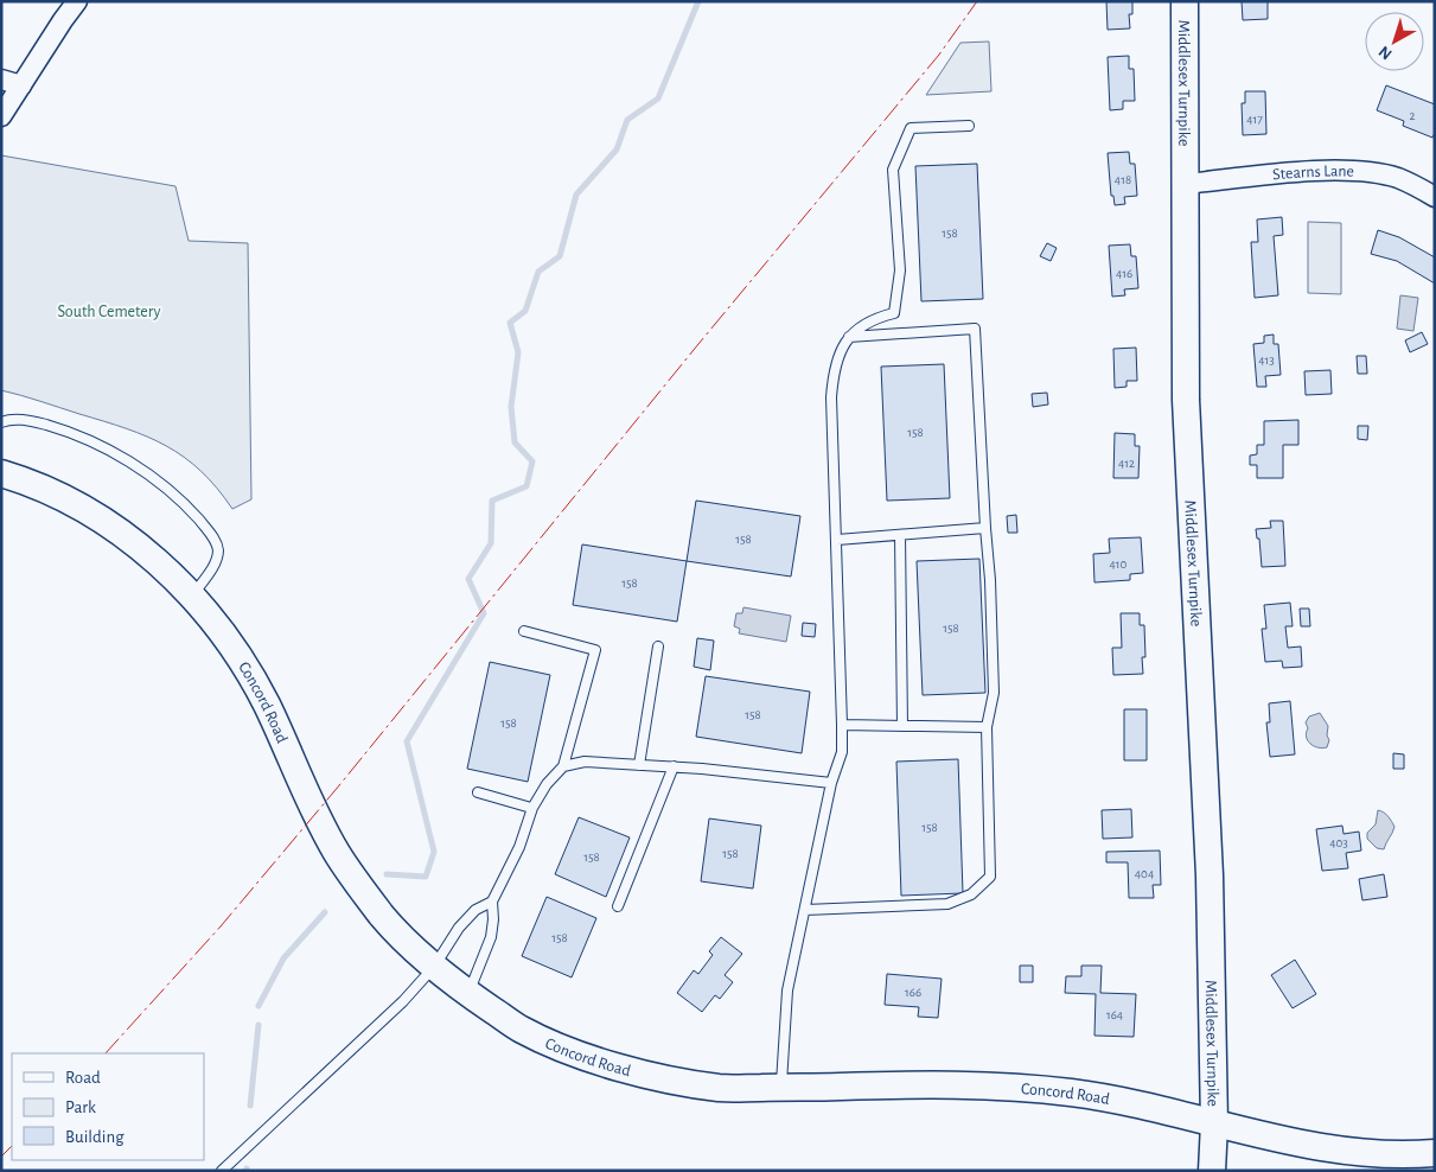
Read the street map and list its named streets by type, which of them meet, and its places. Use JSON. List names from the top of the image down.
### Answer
{
  "streets": {
    "main road": ["Middlesex Turnpike", "Concord Road"],
    "street": ["Stearns Lane"]
  },
  "crossings": [
    ["Middlesex Turnpike", "Stearns Lane"],
    ["Middlesex Turnpike", "Concord Road"]
  ],
  "parks": ["South Cemetery"],
  "house_numbers": [
    "2",
    "417",
    "418",
    "158",
    "416",
    "413",
    "158",
    "412",
    "158",
    "410",
    "158",
    "158",
    "158",
    "158",
    "158",
    "403",
    "158",
    "158",
    "404",
    "158",
    "166",
    "164"
  ],
  "legend": ["Road", "Park", "Building"],
  "north": "bottom left"
}
